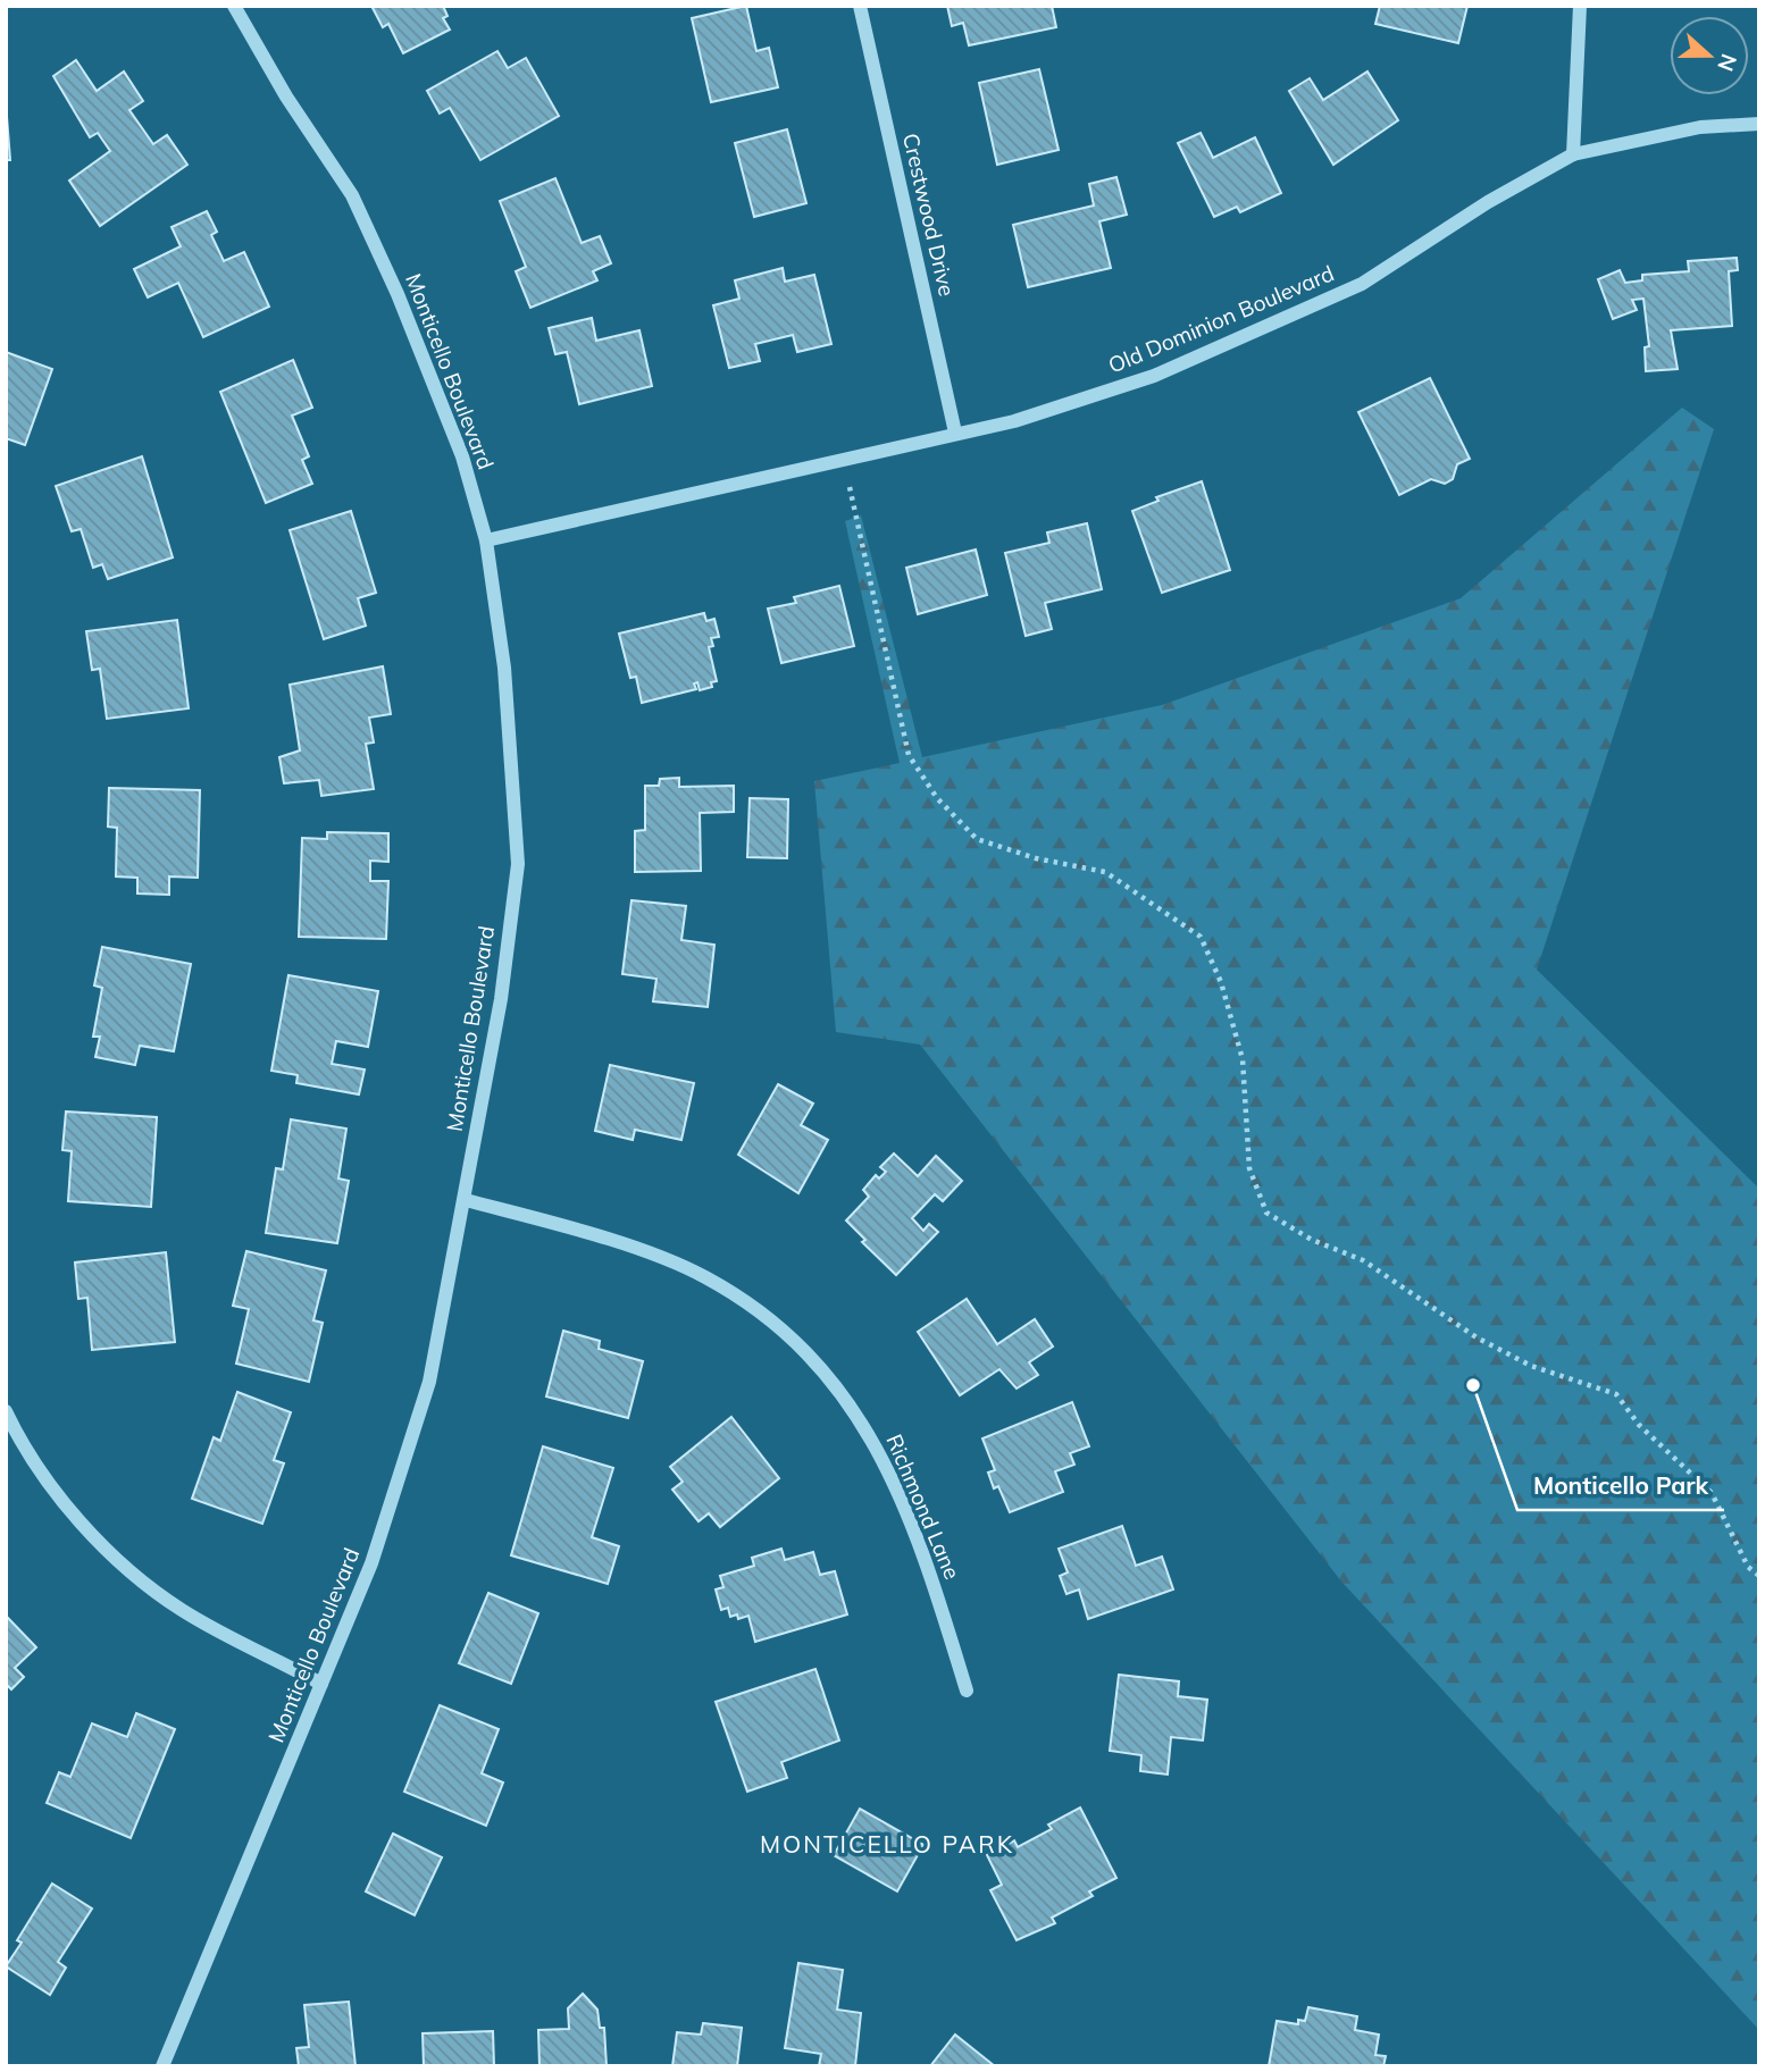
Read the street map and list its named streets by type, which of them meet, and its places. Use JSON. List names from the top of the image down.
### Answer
{
  "streets": {
    "street": [
      "Crestwood Drive",
      "Old Dominion Boulevard",
      "Monticello Boulevard",
      "Richmond Lane"
    ]
  },
  "crossings": [
    ["Crestwood Drive", "Old Dominion Boulevard"],
    ["Old Dominion Boulevard", "Monticello Boulevard"],
    ["Monticello Boulevard", "Richmond Lane"]
  ],
  "districts": ["MONTICELLO PARK"],
  "places": ["Monticello Park"],
  "north": "right"
}
